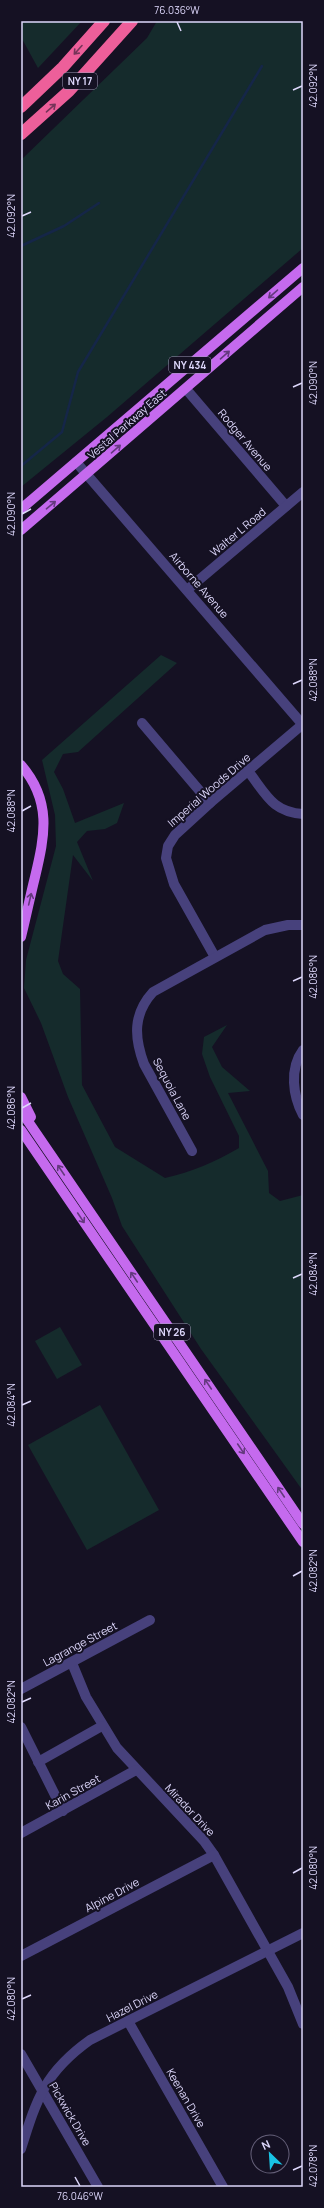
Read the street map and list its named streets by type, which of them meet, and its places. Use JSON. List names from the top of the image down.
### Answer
{
  "streets": {
    "highway": ["NY 17"],
    "main road": ["NY 434", "Vestal Parkway East", "NY 26"],
    "street": [
      "Rodger Avenue",
      "Walter L Road",
      "Airborne Avenue",
      "Imperial Woods Drive",
      "Sequoia Lane",
      "Lagrange Street",
      "Karin Street",
      "Mirador Drive",
      "Alpine Drive",
      "Hazel Drive",
      "Keenan Drive",
      "Pickwick Drive"
    ]
  },
  "crossings": [
    ["Vestal Parkway East", "Rodger Avenue"],
    ["Vestal Parkway East", "Airborne Avenue"],
    ["Rodger Avenue", "Walter L Road"],
    ["Walter L Road", "Airborne Avenue"],
    ["Airborne Avenue", "Imperial Woods Drive"],
    ["Imperial Woods Drive", "Sequoia Lane"],
    ["Lagrange Street", "Mirador Drive"],
    ["Karin Street", "Mirador Drive"],
    ["Mirador Drive", "Alpine Drive"],
    ["Mirador Drive", "Hazel Drive"],
    ["Hazel Drive", "Keenan Drive"],
    ["Hazel Drive", "Pickwick Drive"]
  ],
  "north": "top left",
  "coordinates": [
    "76.036°W",
    "42.092°N",
    "42.090°N",
    "42.088°N",
    "42.086°N",
    "42.084°N",
    "42.082°N",
    "42.080°N",
    "42.078°N",
    "76.046°W"
  ]
}
